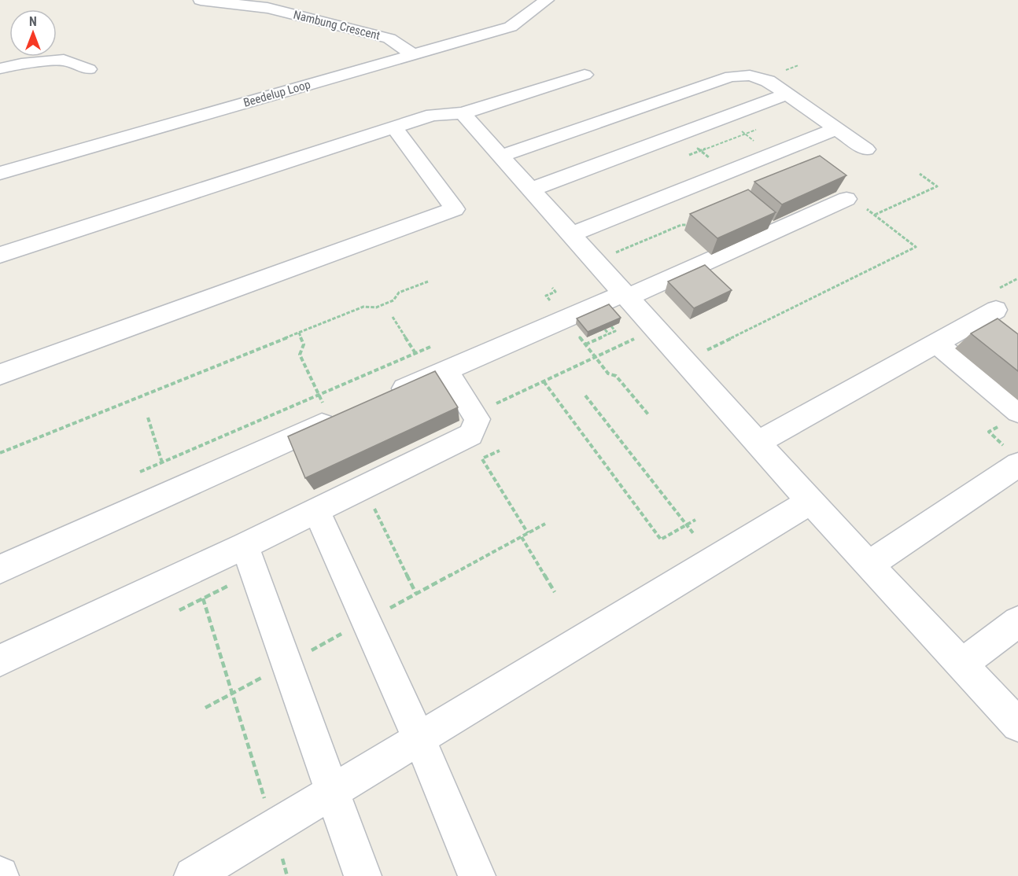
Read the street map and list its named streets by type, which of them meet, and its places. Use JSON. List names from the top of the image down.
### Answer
{
  "streets": {
    "street": ["Nambung Crescent", "Beedelup Loop"]
  },
  "crossings": [
    ["Nambung Crescent", "Beedelup Loop"]
  ],
  "north": "top"
}
